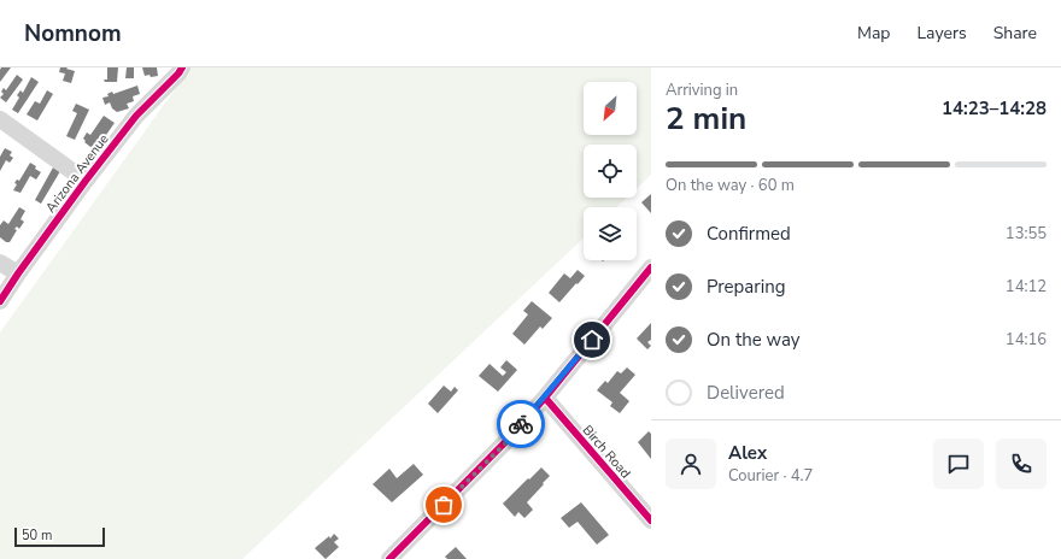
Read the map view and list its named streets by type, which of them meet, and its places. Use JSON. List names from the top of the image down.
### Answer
{
  "streets": {
    "street": ["Arizona Avenue", "Birch Road"]
  },
  "scale_bar": "50 m",
  "north": "bottom left",
  "page": {
    "header": "Nomnom",
    "nav": ["Map", "Layers", "Share"],
    "heading": ["2 min", "Arriving in", "14:23–14:28"],
    "panel": ["Alex", "Courier · 4.7"],
    "bar": "On the way · 60 m",
    "list": [
      ["Confirmed", "13:55"],
      ["Preparing", "14:12"],
      ["On the way", "14:16"],
      "Delivered"
    ],
    "scale": "50 m"
  }
}
